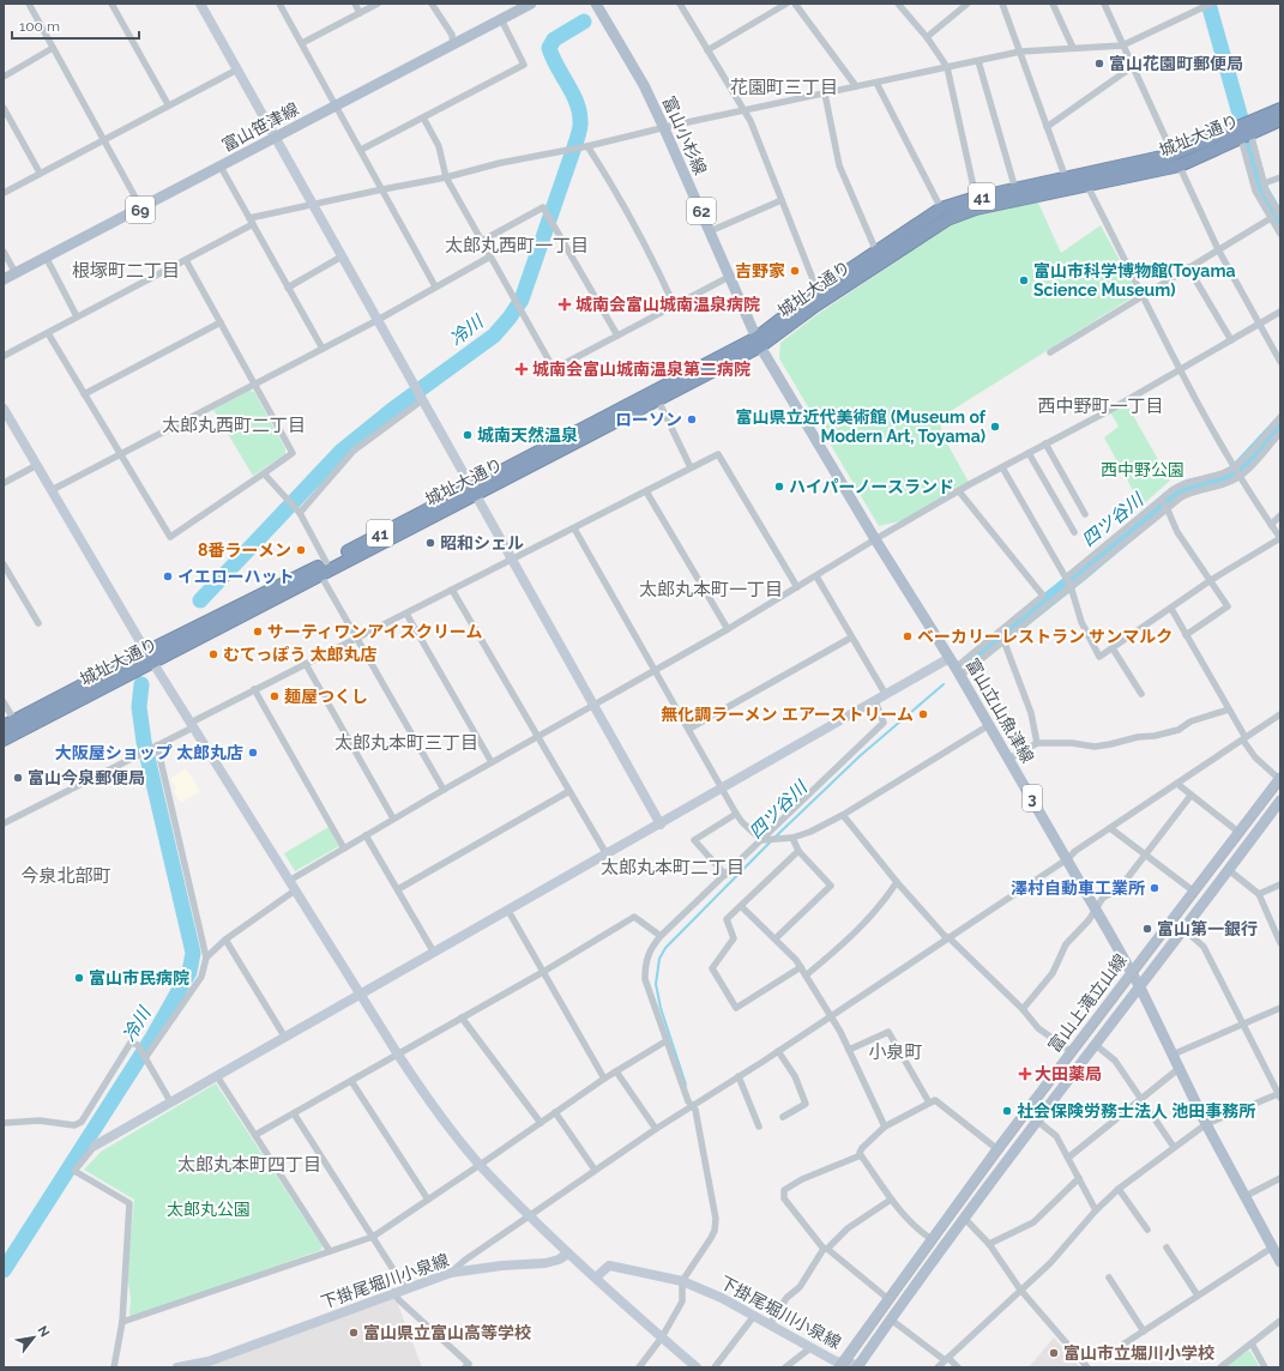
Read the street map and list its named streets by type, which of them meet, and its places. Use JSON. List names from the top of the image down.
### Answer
{
  "streets": {
    "highway": ["城址大通り", "41"],
    "main road": [
      "富山笹津線",
      "富山小杉線",
      "69",
      "62",
      "富山立山魚津線",
      "3",
      "富山上滝立山線"
    ],
    "street": ["下掛尾堀川小泉線"]
  },
  "crossings": [
    ["富山小杉線", "城址大通り"],
    ["富山小杉線", "富山立山魚津線"],
    ["城址大通り", "富山立山魚津線"],
    ["富山立山魚津線", "富山上滝立山線"],
    ["富山上滝立山線", "下掛尾堀川小泉線"]
  ],
  "districts": [
    "花園町三丁目",
    "太郎丸西町一丁目",
    "根塚町二丁目",
    "西中野町一丁目",
    "太郎丸西町二丁目",
    "太郎丸本町一丁目",
    "太郎丸本町三丁目",
    "太郎丸本町二丁目",
    "今泉北部町",
    "小泉町",
    "太郎丸本町四丁目"
  ],
  "water": ["冷川", "四ツ谷川"],
  "parks": ["西中野公園", "太郎丸公園"],
  "places": {
    "other": [
      "富山花園町郵便局",
      "吉野家",
      "富山市科学博物館(Toyama Science Museum)",
      "ローソン",
      "富山県立近代美術館 (Museum of Modern Art, Toyama)",
      "城南天然温泉",
      "ハイパーノースランド",
      "昭和シェル",
      "8番ラーメン",
      "イエローハット",
      "サーティワンアイスクリーム",
      "ベーカリーレストラン サンマルク",
      "むてっぽう 太郎丸店",
      "麺屋つくし",
      "無化調ラーメン エアーストリーム",
      "大阪屋ショップ 太郎丸店",
      "富山今泉郵便局",
      "澤村自動車工業所",
      "富山第一銀行",
      "富山市民病院",
      "社会保険労務士法人 池田事務所",
      "富山県立富山高等学校",
      "富山市立堀川小学校"
    ],
    "health": ["城南会富山城南温泉病院", "城南会富山城南温泉第二病院", "大田薬局"]
  },
  "scale_bar": "100 m",
  "north": "top right"
}
